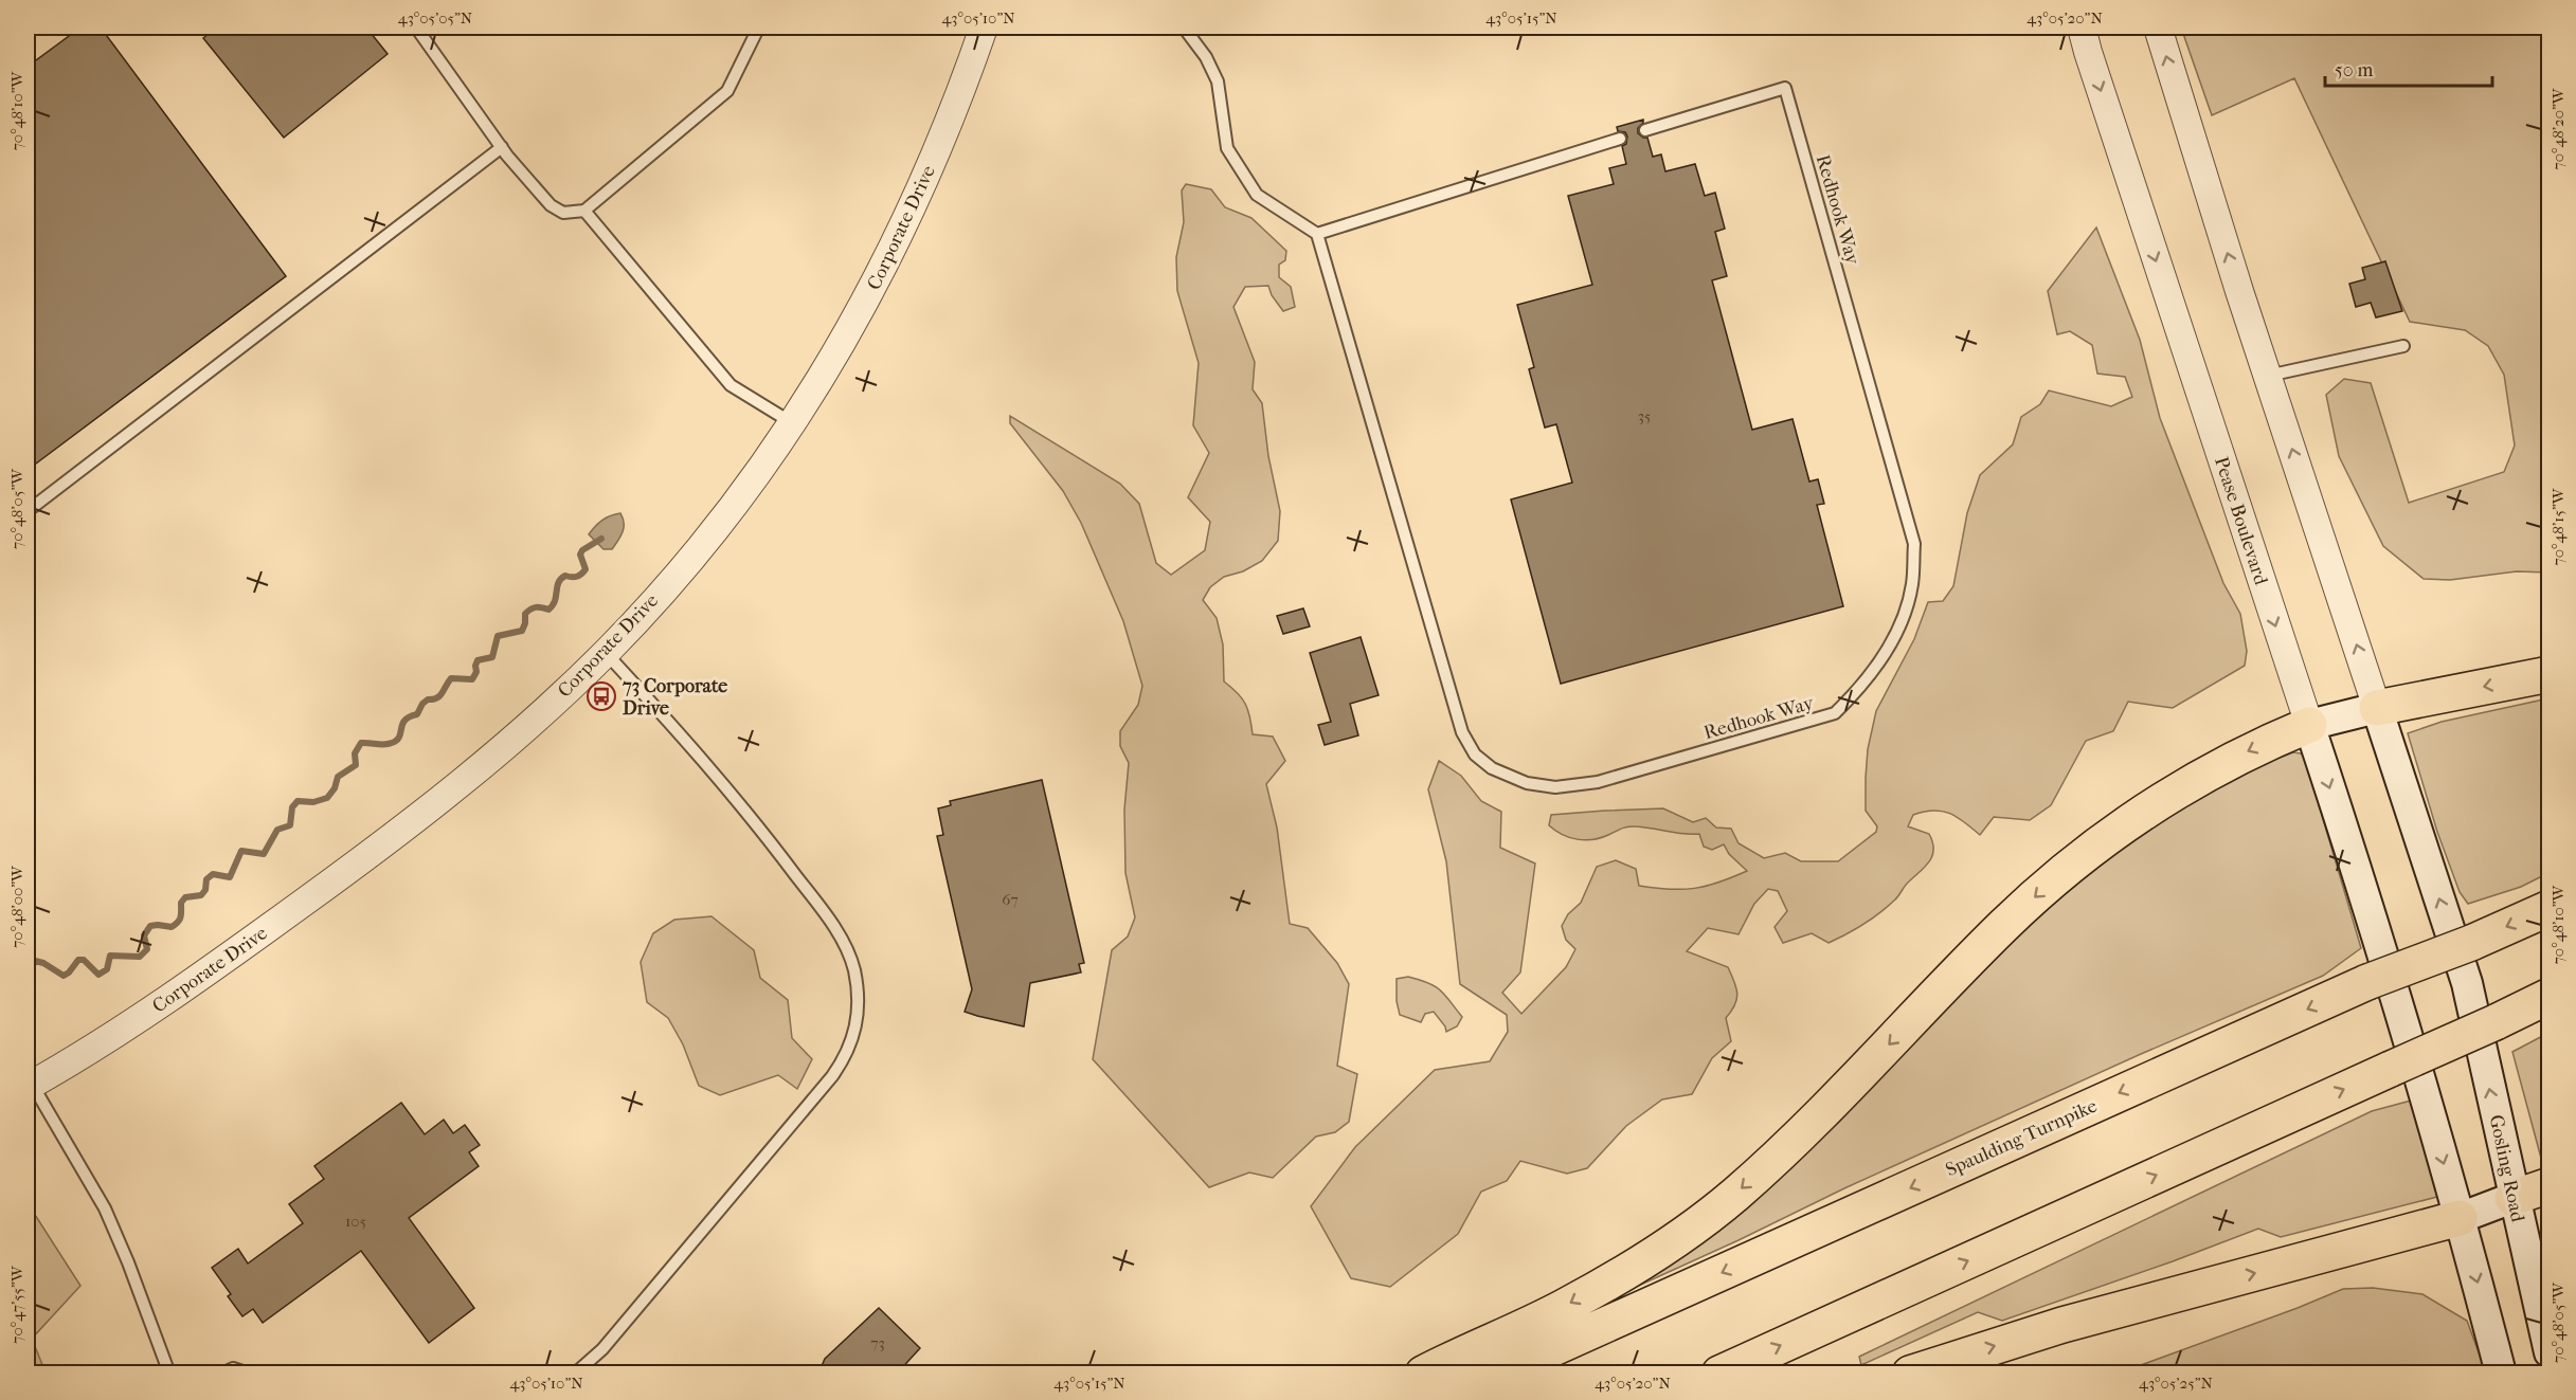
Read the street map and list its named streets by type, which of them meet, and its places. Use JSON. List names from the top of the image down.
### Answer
{
  "streets": {
    "highway": ["Spaulding Turnpike"],
    "main road": ["Pease Boulevard", "Gosling Road"],
    "street": ["Corporate Drive"],
    "lane": ["Redhook Way"]
  },
  "one_way": ["Gosling Road"],
  "places": {
    "bus stop": ["73 Corporate Drive"]
  },
  "house_numbers": [
    "35",
    "67",
    "105",
    "73"
  ],
  "scale_bar": "50 m",
  "coordinates": [
    "43°05'05\"N",
    "43°05'10\"N",
    "43°05'15\"N",
    "43°05'20\"N",
    "70°48'10\"W",
    "70°48'20\"W",
    "70°48'05\"W",
    "70°48'15\"W",
    "70°48'00\"W",
    "70°47'55\"W",
    "43°05'25\"N"
  ]
}
